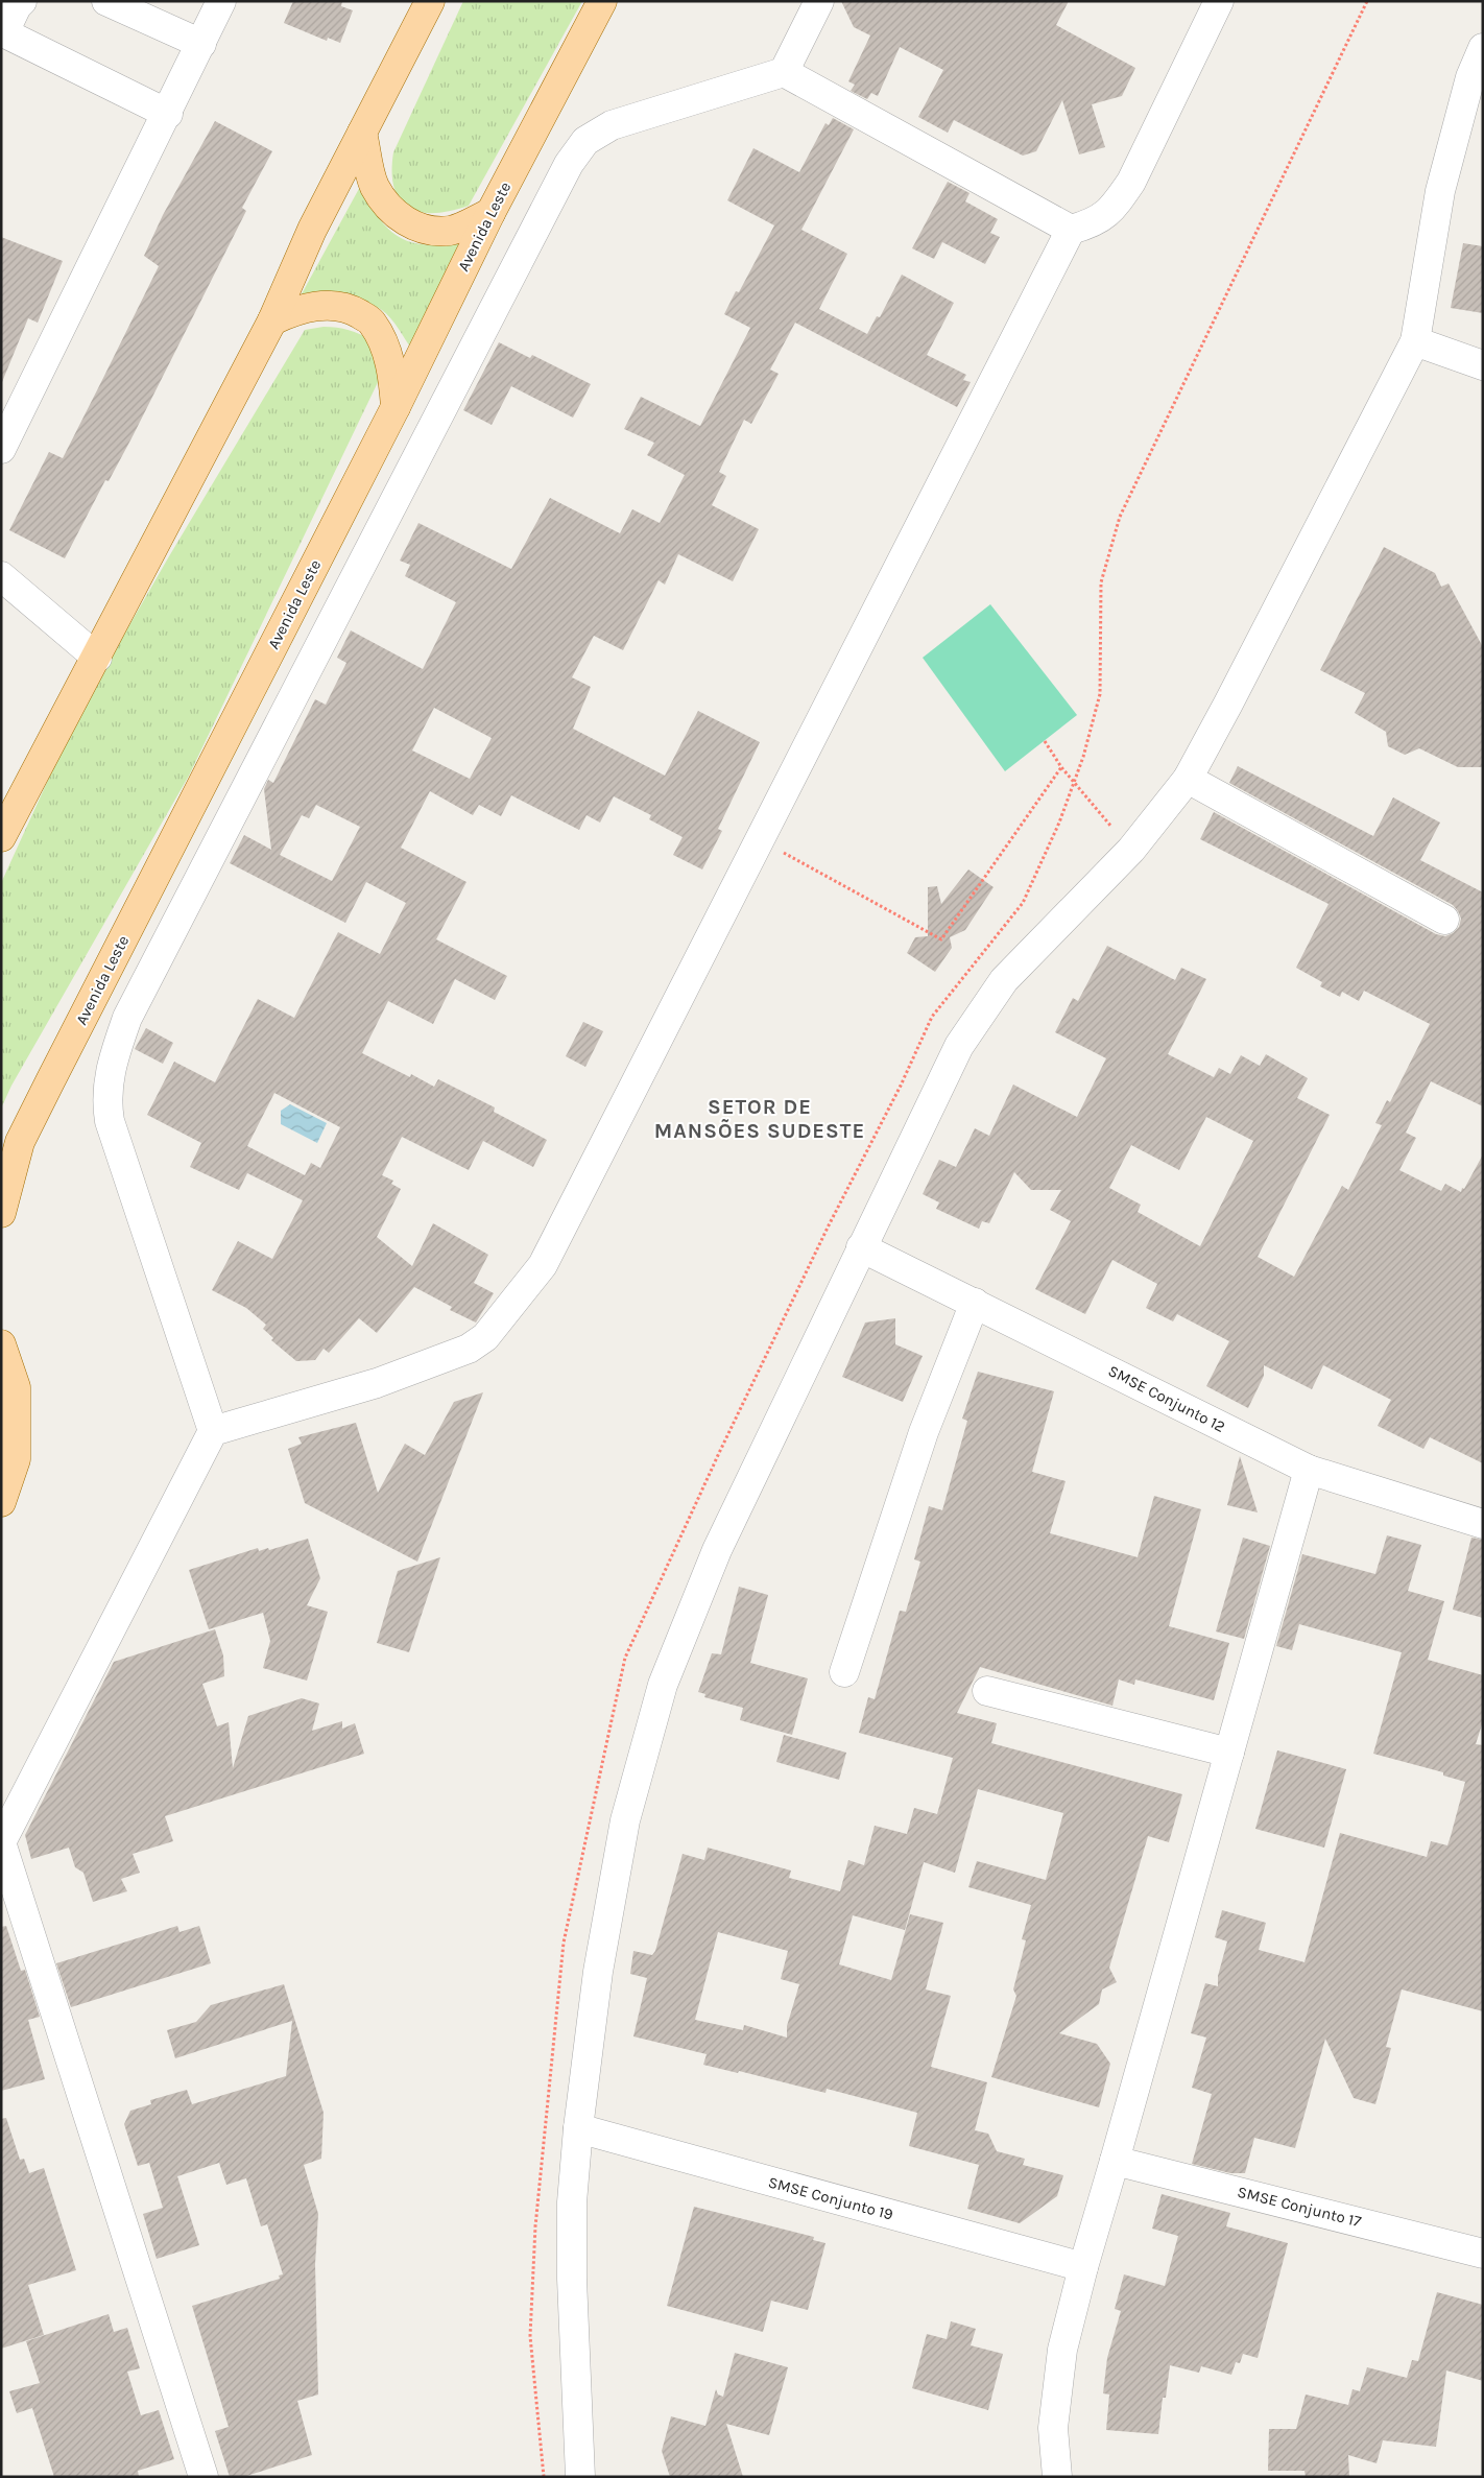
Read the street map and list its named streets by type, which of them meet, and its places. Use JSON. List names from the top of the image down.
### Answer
{
  "streets": {
    "main road": ["Avenida Leste"],
    "street": ["SMSE Conjunto 12", "SMSE Conjunto 19", "SMSE Conjunto 17"]
  },
  "districts": ["SETOR DE MANSÕES SUDESTE"]
}
